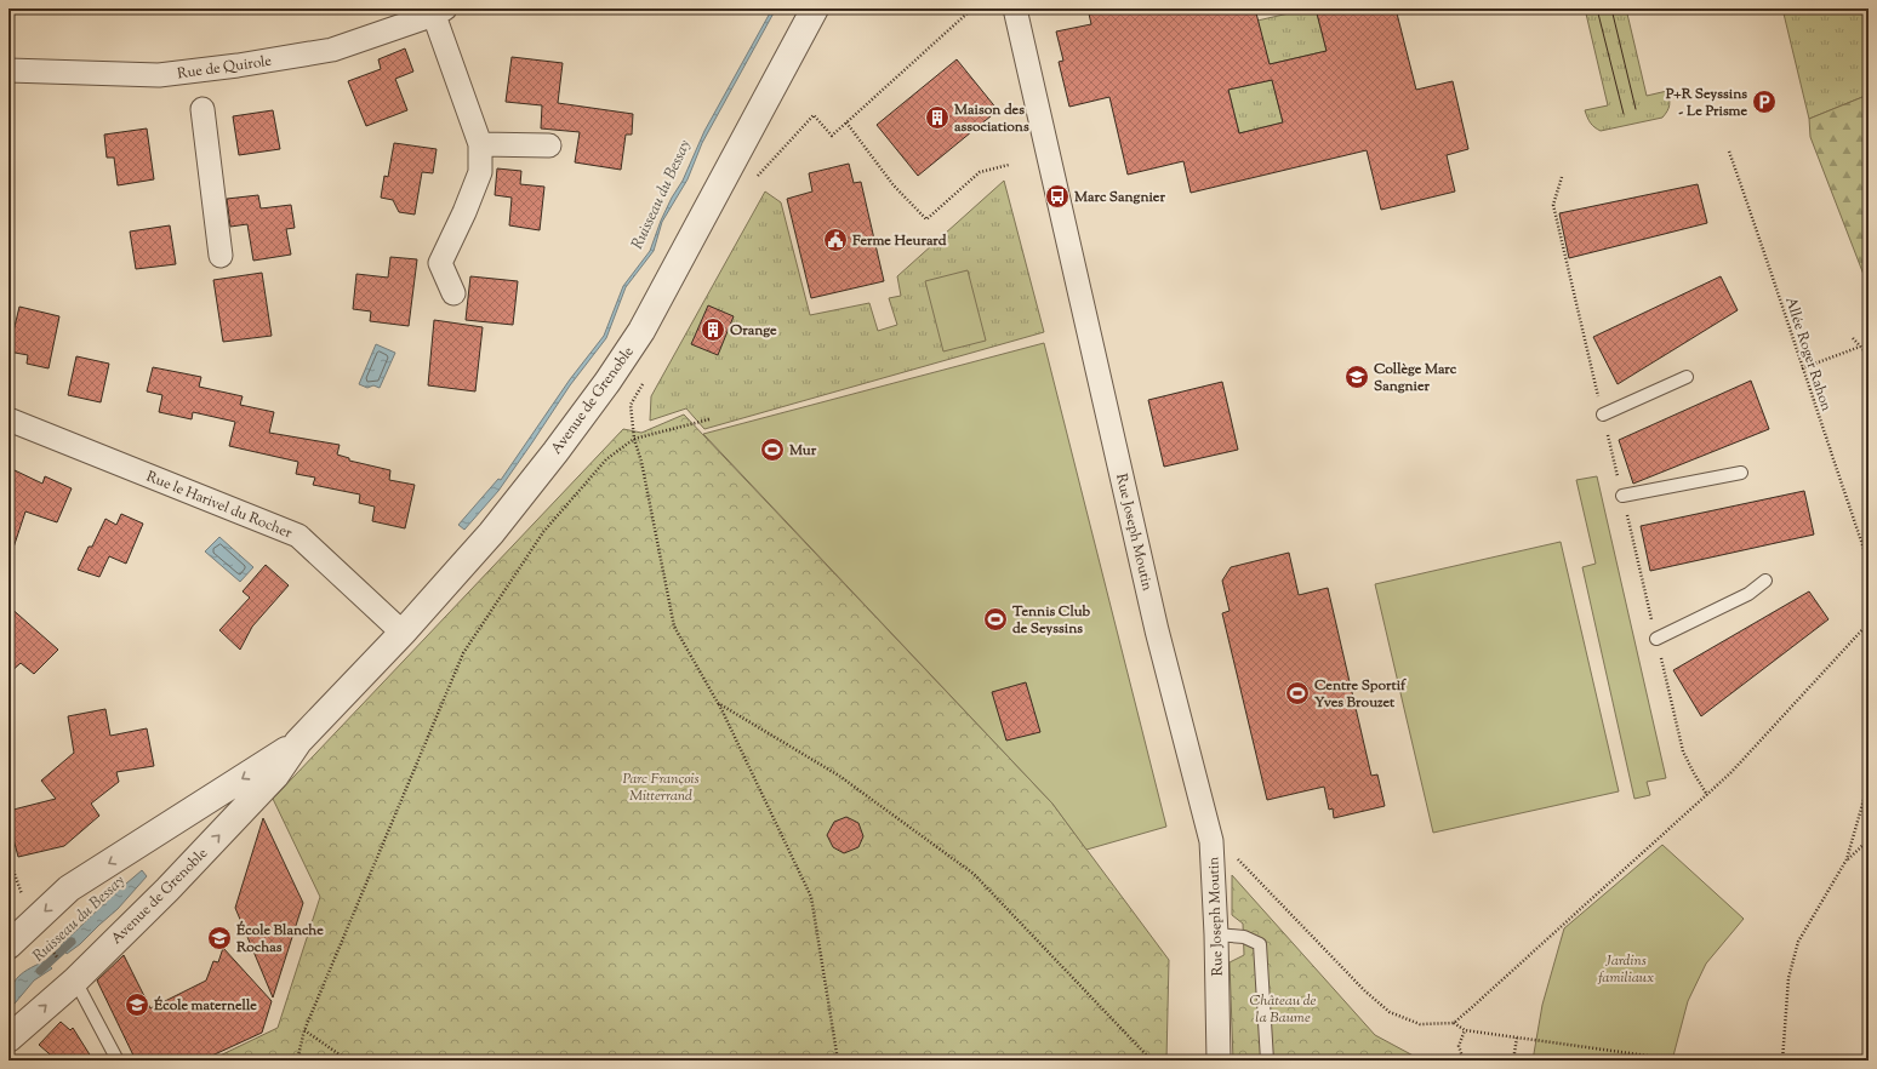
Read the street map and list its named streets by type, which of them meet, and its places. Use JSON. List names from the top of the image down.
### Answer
{
  "streets": {
    "street": [
      "Rue de Quirole",
      "Avenue de Grenoble",
      "Rue le Harivel du Rocher",
      "Rue Joseph Moutin"
    ],
    "path": ["Allée Roger Rahon"]
  },
  "crossings": [
    ["Avenue de Grenoble", "Rue le Harivel du Rocher"]
  ],
  "water": ["Ruisseau du Bessay"],
  "parks": ["Parc François Mitterrand", "Jardins familiaux", "Château de la Baume"],
  "places": {
    "parking": ["P+R Seyssins - Le Prisme"],
    "building": ["Maison des associations", "Orange"],
    "bus stop": ["Marc Sangnier"],
    "public building": ["Ferme Heurard"],
    "school or university": ["Collège Marc Sangnier", "École Blanche Rochas", "École maternelle"],
    "sports": ["Mur", "Tennis Club de Seyssins", "Centre Sportif Yves Brouzet"]
  }
}
